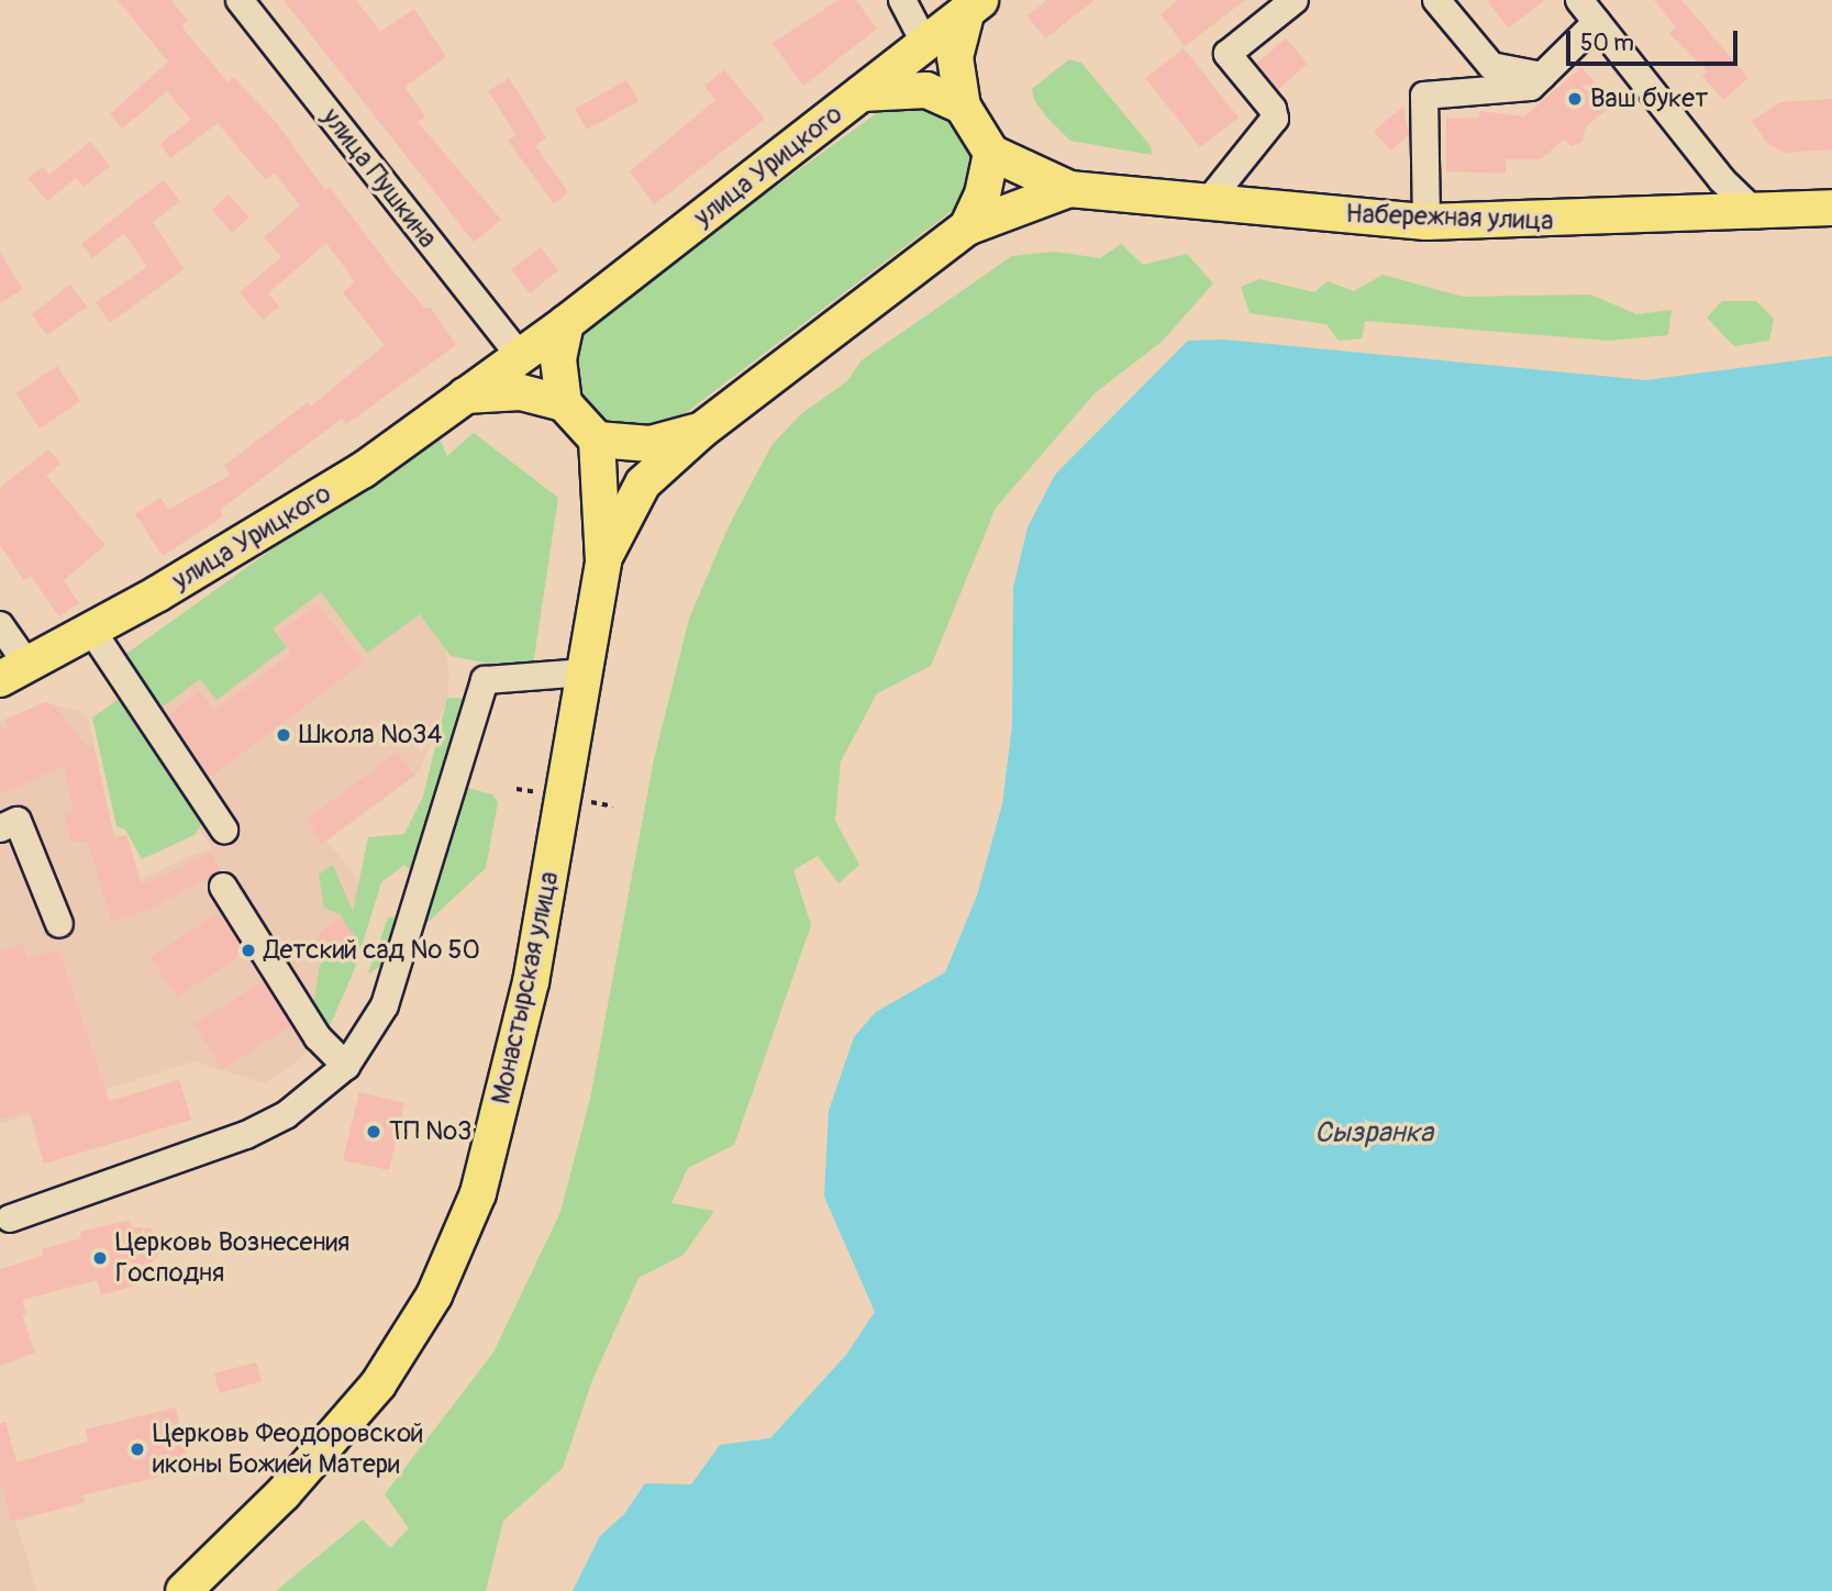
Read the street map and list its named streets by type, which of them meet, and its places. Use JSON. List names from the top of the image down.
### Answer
{
  "streets": {
    "main road": ["улица Урицкого", "Набережная улица", "Монастырская улица"],
    "street": ["улица Пушкина"]
  },
  "crossings": [
    ["улица Урицкого", "улица Пушкина"]
  ],
  "water": ["Сызранка"],
  "places": [
    "Ваш букет",
    "Школа №34",
    "Детский сад № 50",
    "ТП №3",
    "Церковь Вознесения Господня",
    "Церковь Феодоровской иконы Божией Матери"
  ],
  "scale_bar": "50 m"
}
